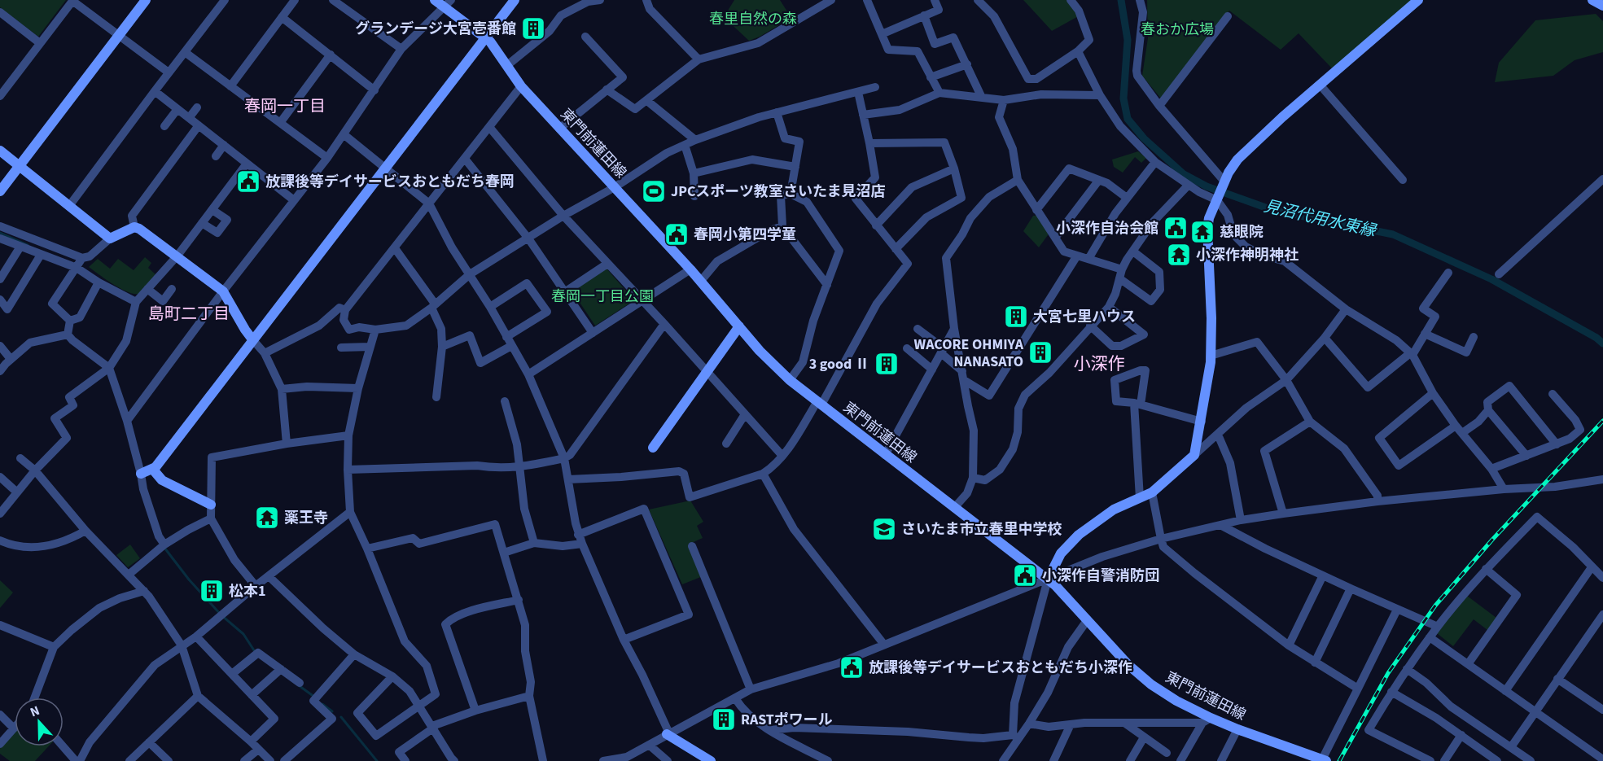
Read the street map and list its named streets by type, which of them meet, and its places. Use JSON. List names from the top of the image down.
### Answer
{
  "streets": {
    "street": ["東門前蓮田線"]
  },
  "districts": ["春岡一丁目", "島町二丁目", "小深作"],
  "water": ["見沼代用水東縁"],
  "parks": ["春里自然の森", "春おか広場", "春岡一丁目公園"],
  "places": {
    "building": [
      "グランデージ大宮壱番館",
      "大宮七里ハウス",
      "WACORE OHMIYA NANASATO",
      "3 good Ⅱ",
      "松本1",
      "RASTポワール"
    ],
    "public building": [
      "放課後等デイサービスおともだち春岡",
      "小深作自治会館",
      "春岡小第四学童",
      "小深作自警消防団",
      "放課後等デイサービスおともだち小深作"
    ],
    "sports": ["JPCスポーツ教室さいたま見沼店"],
    "temple": ["慈眼院", "小深作神明神社", "薬王寺"],
    "school or university": ["さいたま市立春里中学校"]
  },
  "north": "top"
}
